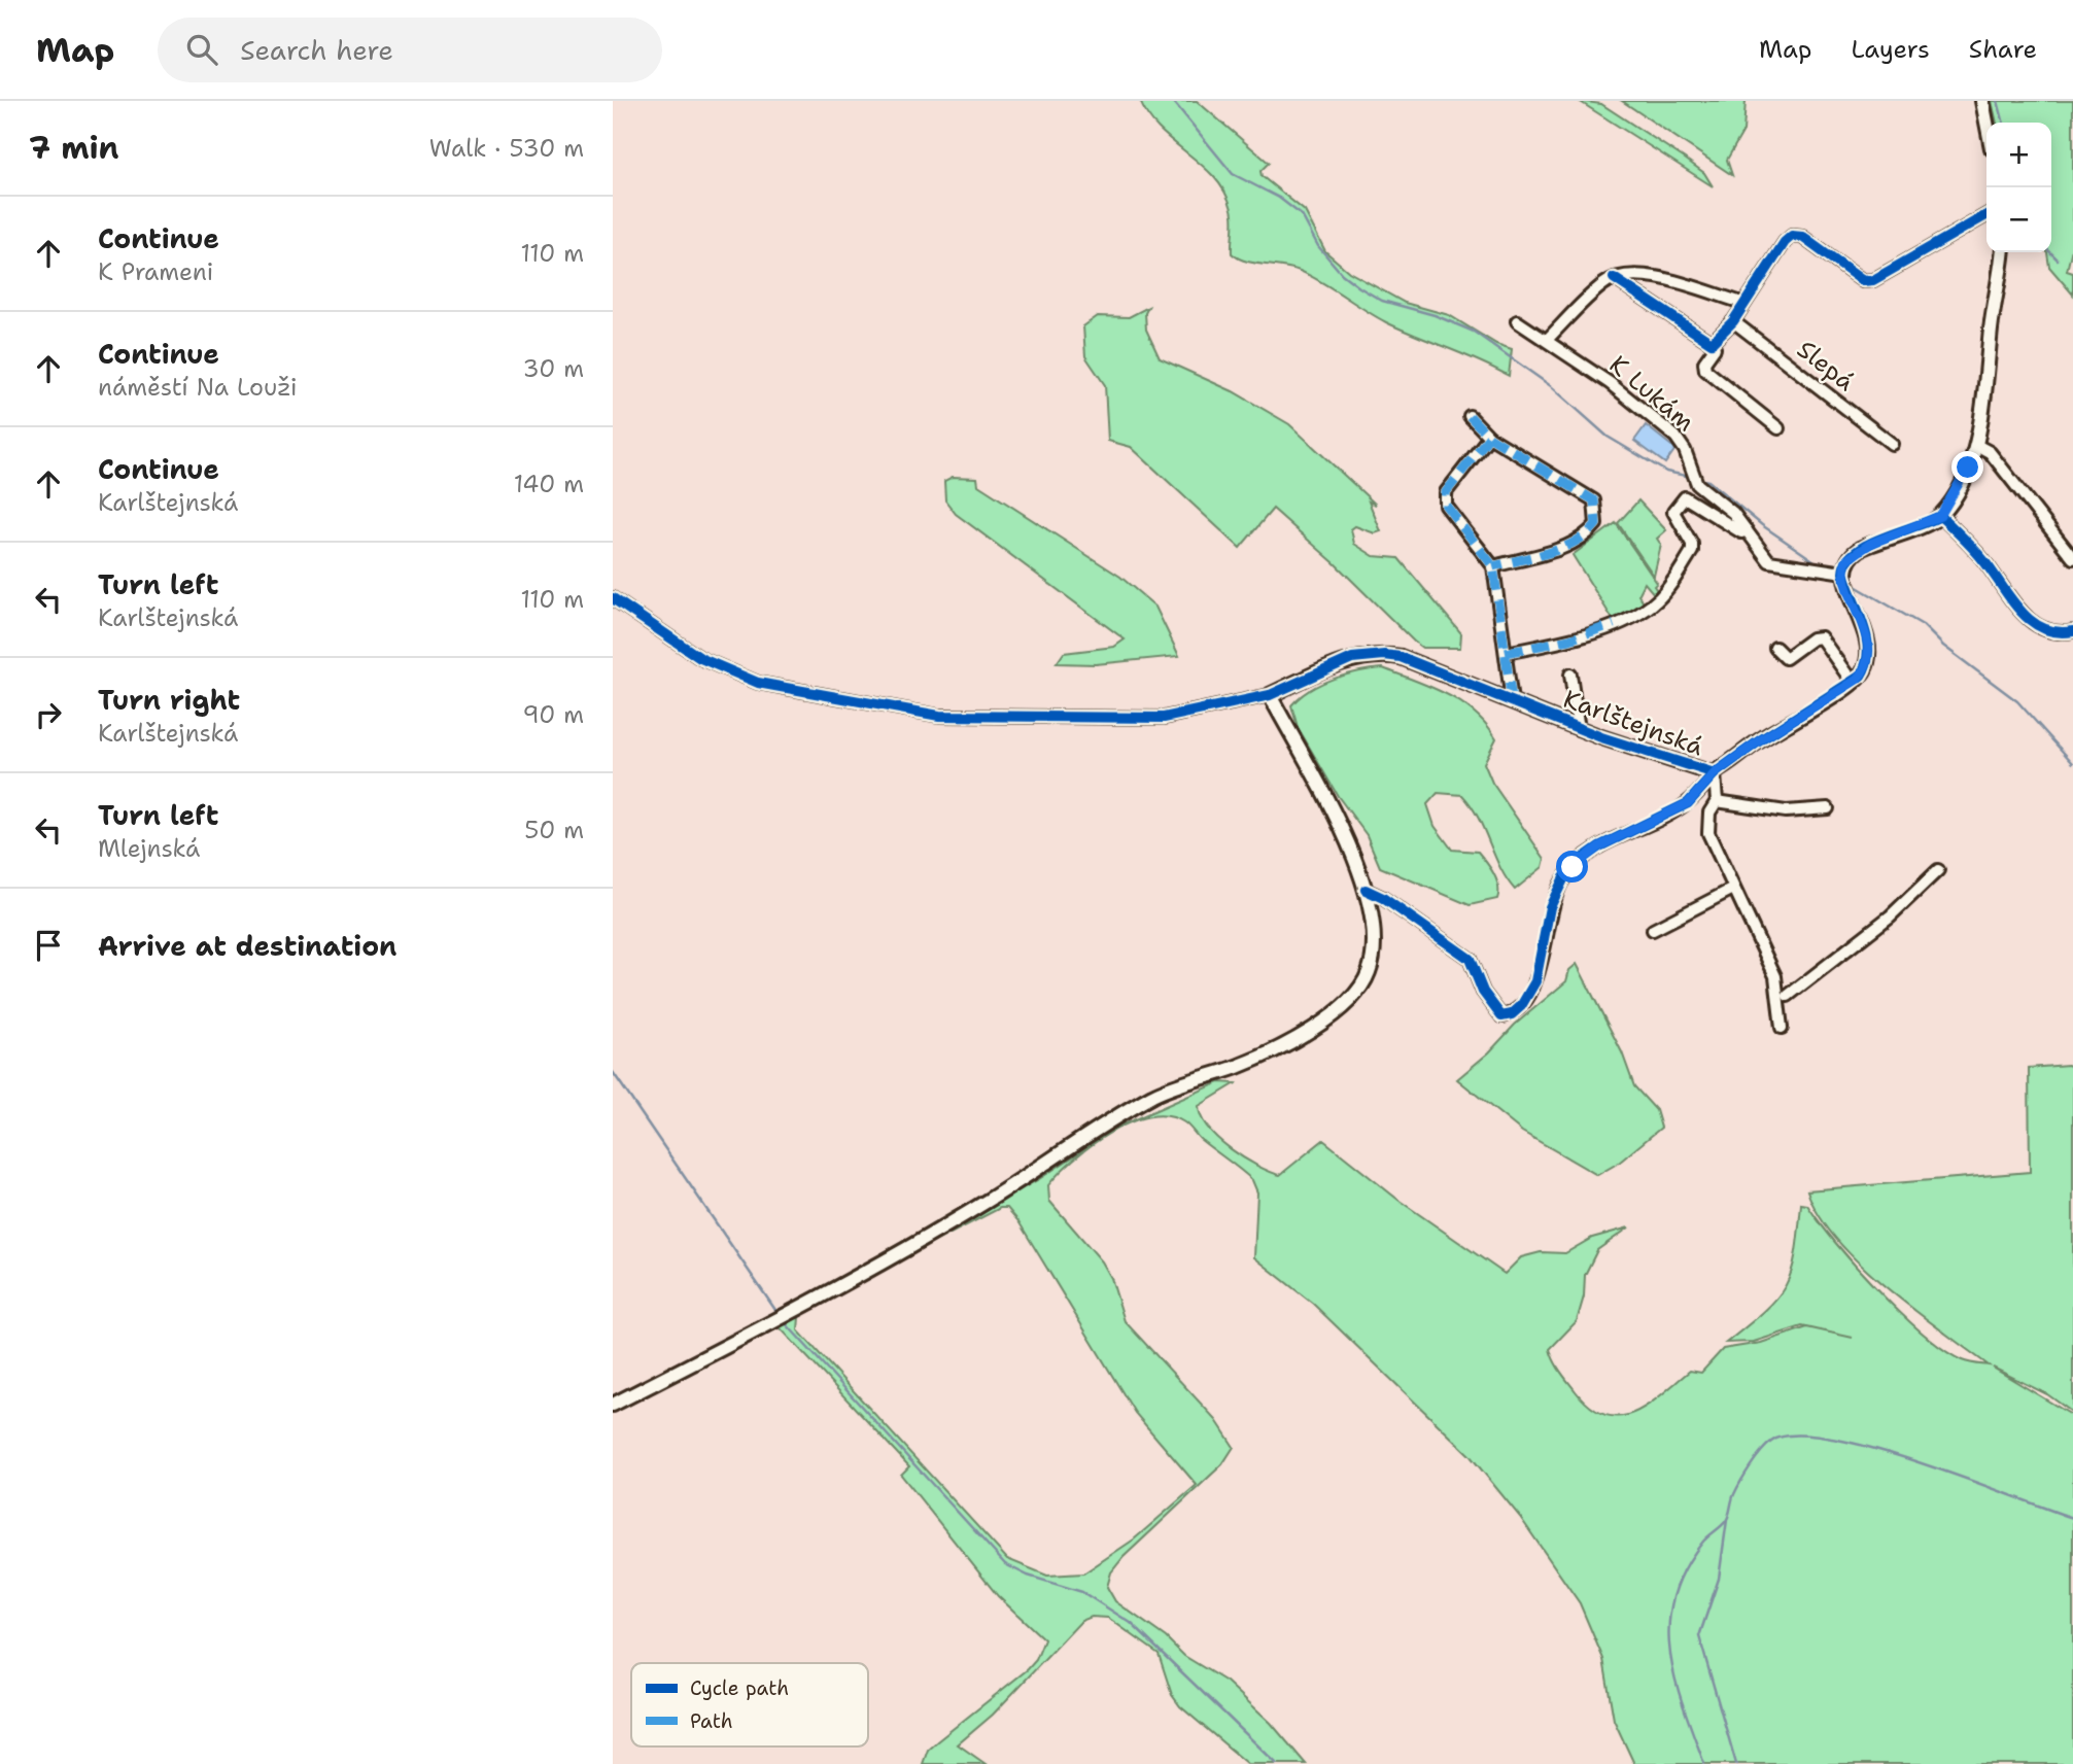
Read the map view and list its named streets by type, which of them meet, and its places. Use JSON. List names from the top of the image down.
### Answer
{
  "streets": {
    "main road": ["Karlštejnská"],
    "street": ["Slepá", "K Lukám"]
  },
  "legend": ["Cycle path", "Path"],
  "page": {
    "header": "Map",
    "search": "Search here",
    "nav": ["Map", "Layers", "Share"],
    "heading": ["7 min", "Walk · 530 m"],
    "map_buttons": ["+", "−"],
    "list": [
      ["Continue", "K Prameni", "110 m"],
      ["Continue", "náměstí Na Louži", "30 m"],
      ["Continue", "Karlštejnská", "140 m"],
      ["Turn left", "Karlštejnská", "110 m"],
      ["Turn right", "Karlštejnská", "90 m"],
      ["Turn left", "Mlejnská", "50 m"],
      "Arrive at destination"
    ]
  }
}
